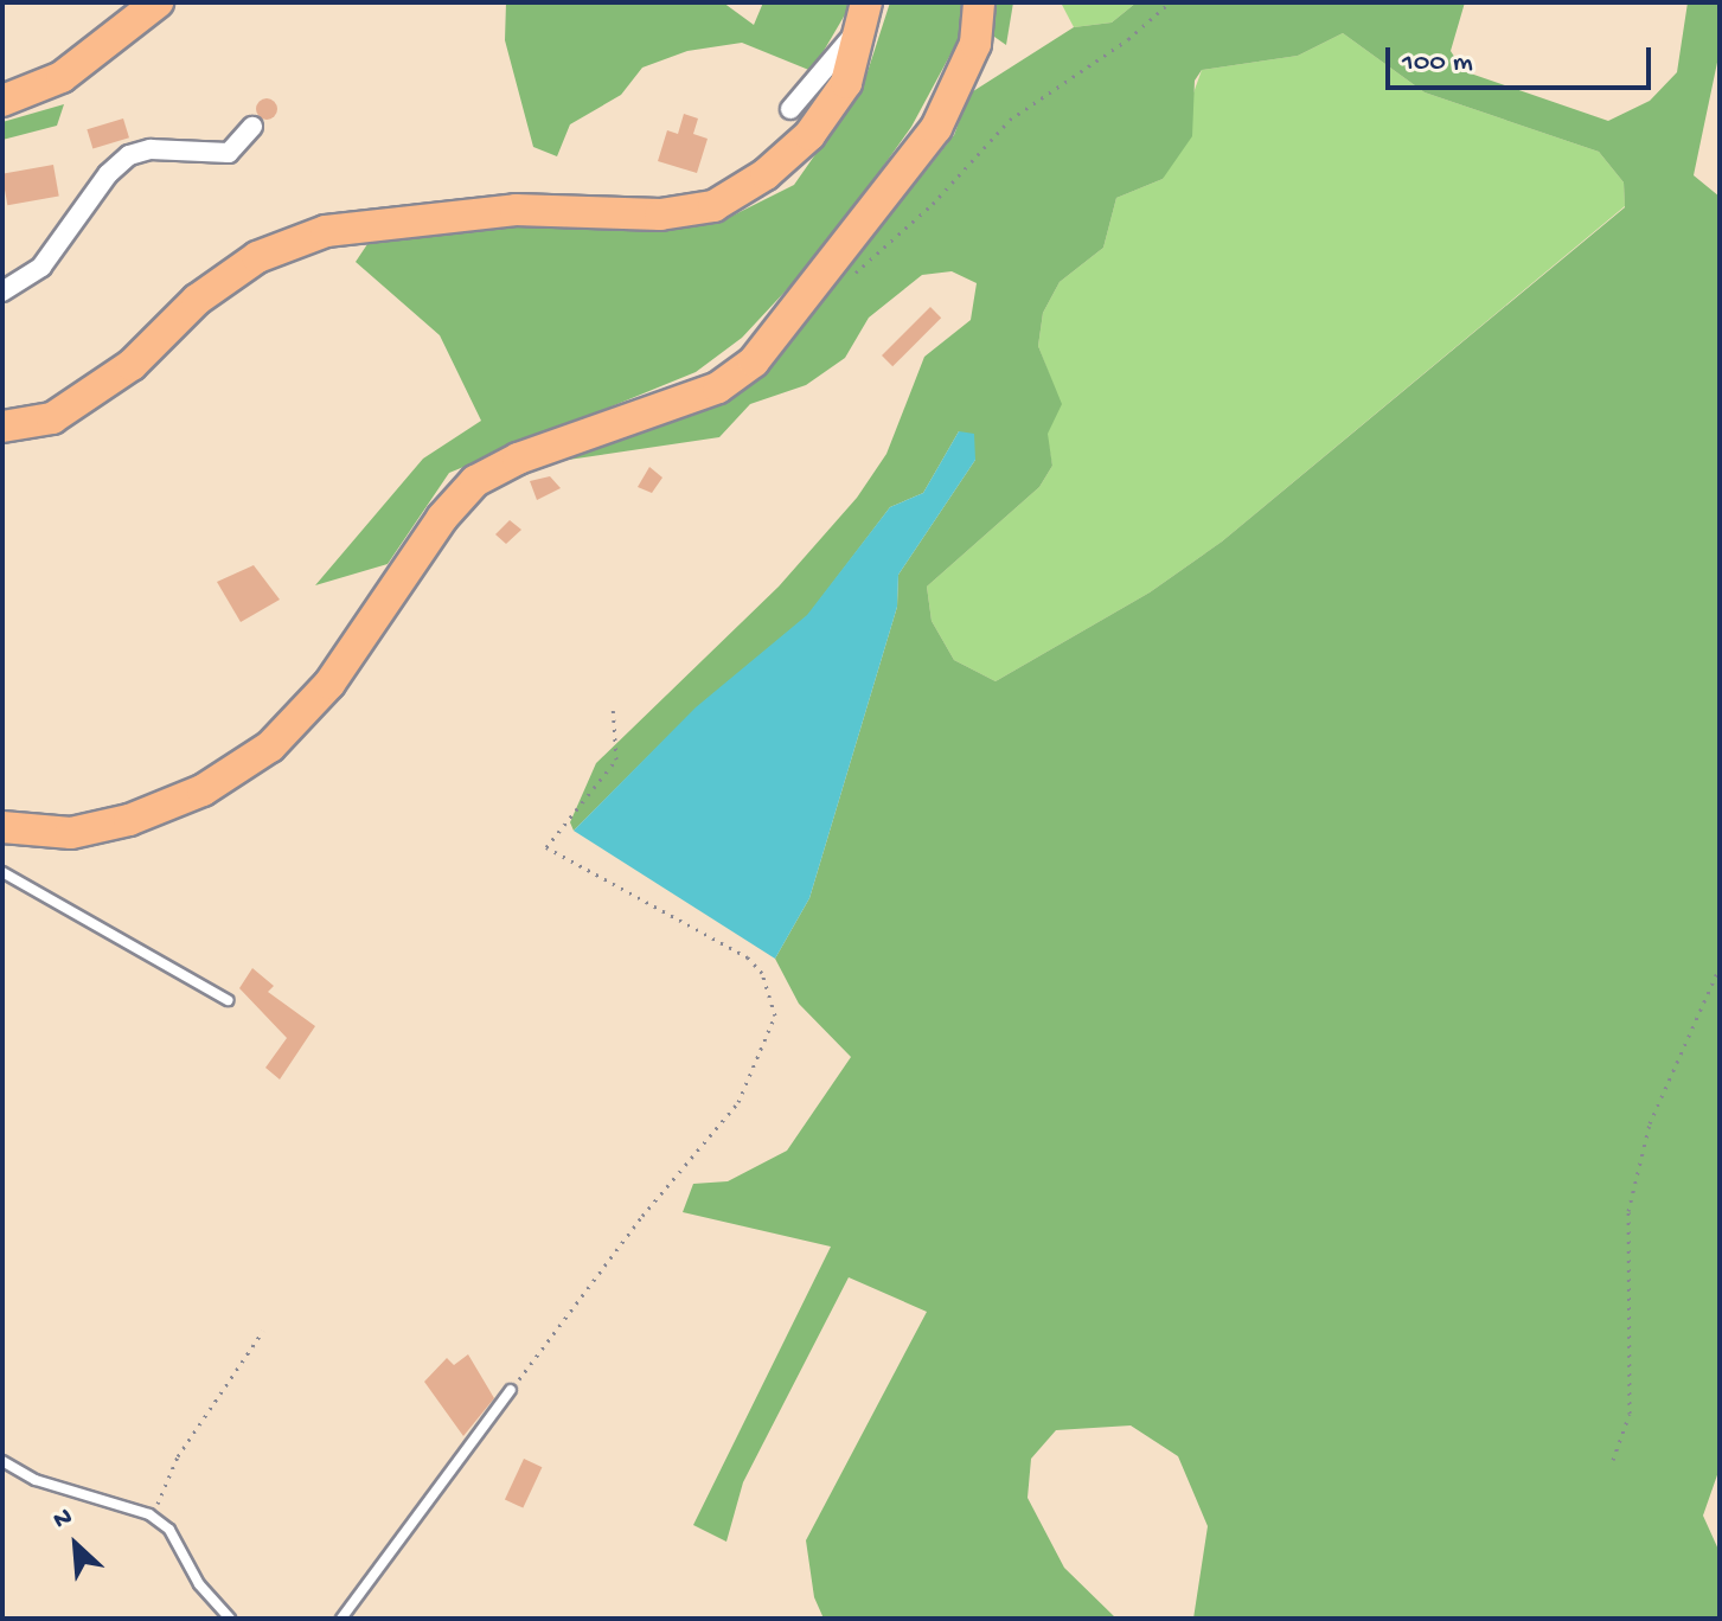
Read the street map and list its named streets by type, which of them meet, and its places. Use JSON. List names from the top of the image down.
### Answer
{
  "scale_bar": "100 m",
  "north": "top left"
}
